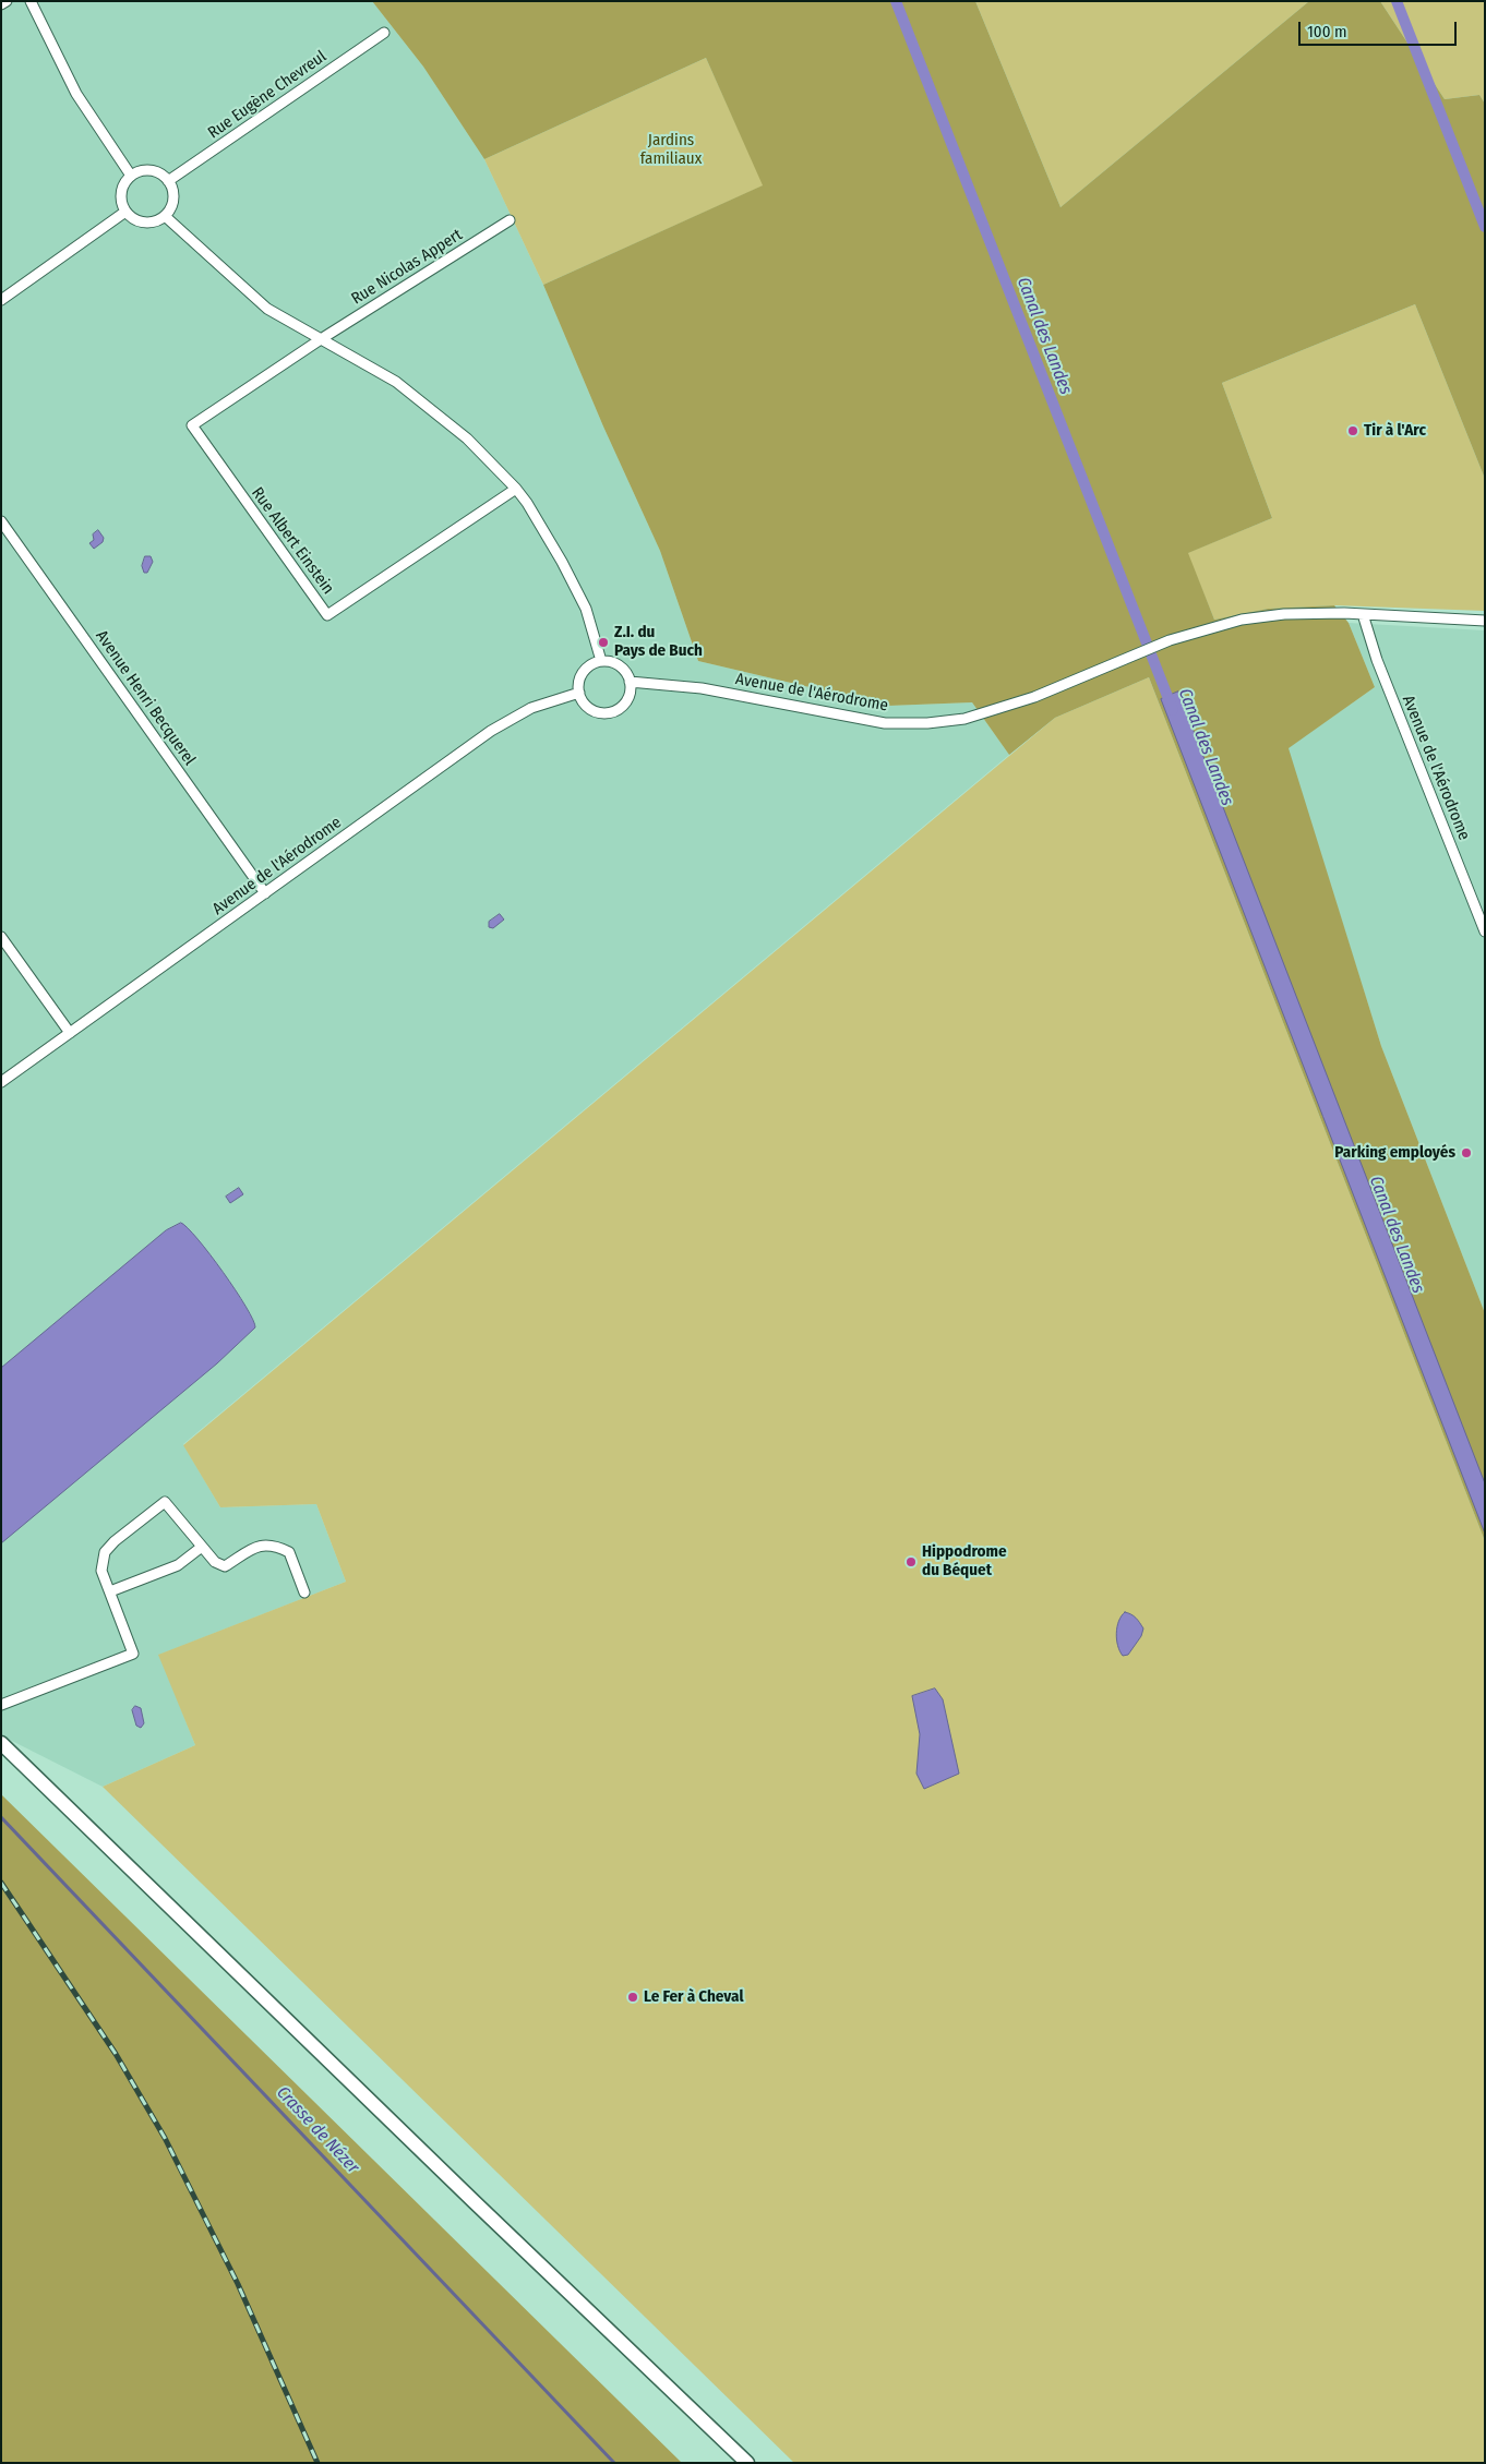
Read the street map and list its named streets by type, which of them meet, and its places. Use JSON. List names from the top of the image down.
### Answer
{
  "streets": {
    "street": [
      "Rue Eugène Chevreul",
      "Rue Nicolas Appert",
      "Rue Albert Einstein",
      "Avenue de l'Aérodrome",
      "Avenue Henri Becquerel"
    ]
  },
  "crossings": [
    ["Rue Nicolas Appert", "Rue Albert Einstein"],
    ["Avenue de l'Aérodrome", "Avenue Henri Becquerel"]
  ],
  "water": ["Canal des Landes", "Crasse de Nézer"],
  "parks": ["Jardins familiaux"],
  "places": [
    "Tir à l'Arc",
    "Z.I. du Pays de Buch",
    "Parking employés",
    "Hippodrome du Béquet",
    "Le Fer à Cheval"
  ],
  "scale_bar": "100 m"
}
